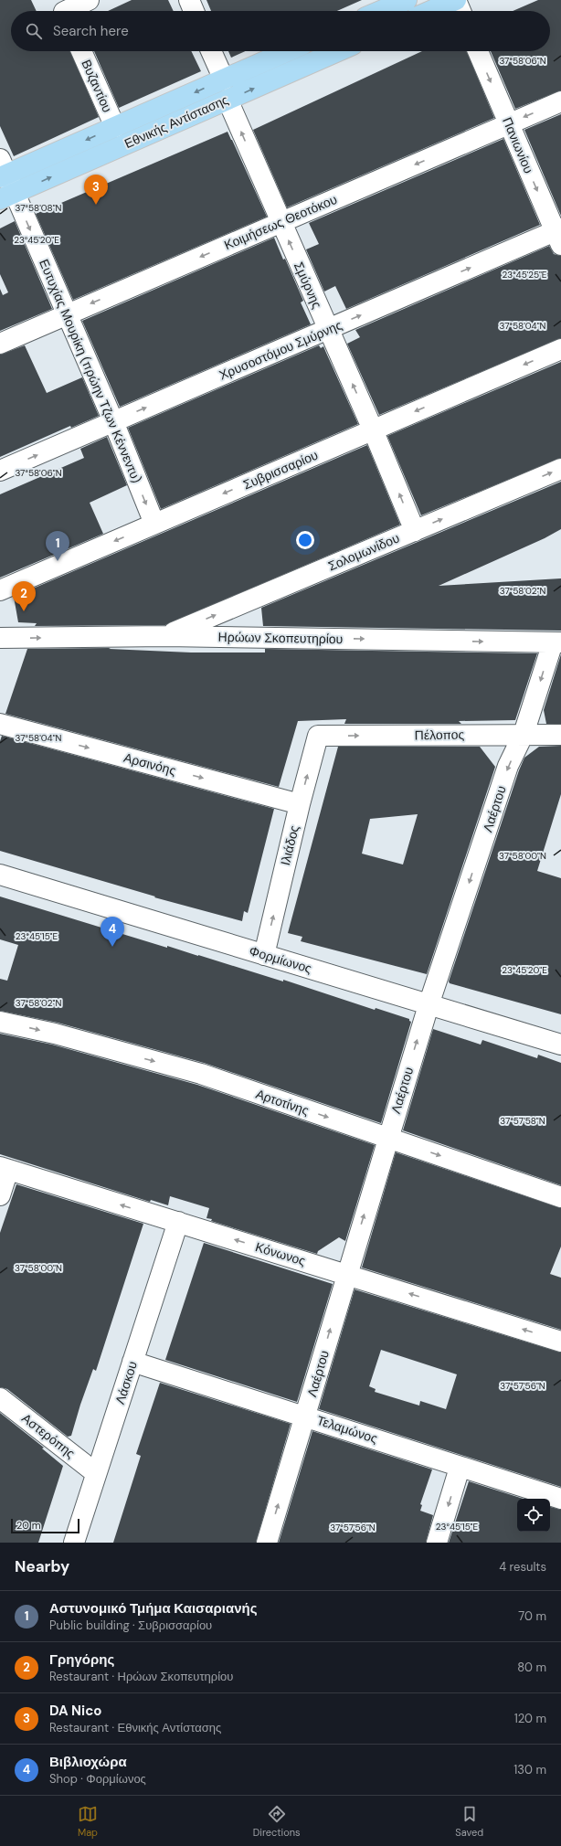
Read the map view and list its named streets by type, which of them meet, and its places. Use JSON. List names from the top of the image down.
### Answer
{
  "streets": {
    "main road": ["Εθνικής Αντίστασης"],
    "street": [
      "Βυζαντίου",
      "Πανιωνίου",
      "Κοιμήσεως Θεοτόκου",
      "Σμύρνης",
      "Χρυσοστόμου Σμύρνης",
      "Ευτυχίας Μουρίκη (πρώην Τζων Κέννεντυ)",
      "Συβρισσαρίου",
      "Σολομωνίδου",
      "Ηρώων Σκοπευτηρίου",
      "Πέλοπος",
      "Αρσινόης",
      "Λαέρτου",
      "Ιλιάδος",
      "Φορμίωνος",
      "Αρτοτίνης",
      "Κόνωνος",
      "Λάσκου",
      "Τελαμώνος",
      "Αστερόπης"
    ]
  },
  "crossings": [
    ["Βυζαντίου", "Εθνικής Αντίστασης"],
    ["Εθνικής Αντίστασης", "Σμύρνης"],
    ["Εθνικής Αντίστασης", "Ευτυχίας Μουρίκη (πρώην Τζων Κέννεντυ)"],
    ["Πανιωνίου", "Κοιμήσεως Θεοτόκου"],
    ["Πανιωνίου", "Χρυσοστόμου Σμύρνης"],
    ["Κοιμήσεως Θεοτόκου", "Σμύρνης"],
    ["Κοιμήσεως Θεοτόκου", "Ευτυχίας Μουρίκη (πρώην Τζων Κέννεντυ)"],
    ["Σμύρνης", "Χρυσοστόμου Σμύρνης"],
    ["Σμύρνης", "Συβρισσαρίου"],
    ["Σμύρνης", "Σολομωνίδου"],
    ["Χρυσοστόμου Σμύρνης", "Ευτυχίας Μουρίκη (πρώην Τζων Κέννεντυ)"],
    ["Ευτυχίας Μουρίκη (πρώην Τζων Κέννεντυ)", "Συβρισσαρίου"],
    ["Σολομωνίδου", "Ηρώων Σκοπευτηρίου"],
    ["Ηρώων Σκοπευτηρίου", "Λαέρτου"],
    ["Πέλοπος", "Λαέρτου"],
    ["Πέλοπος", "Ιλιάδος"],
    ["Αρσινόης", "Ιλιάδος"],
    ["Λαέρτου", "Φορμίωνος"],
    ["Λαέρτου", "Αρτοτίνης"],
    ["Λαέρτου", "Κόνωνος"],
    ["Λαέρτου", "Τελαμώνος"],
    ["Ιλιάδος", "Φορμίωνος"],
    ["Κόνωνος", "Λάσκου"],
    ["Λάσκου", "Τελαμώνος"],
    ["Λάσκου", "Αστερόπης"]
  ],
  "one_way": [
    "Πανιωνίου",
    "Κοιμήσεως Θεοτόκου",
    "Σμύρνης",
    "Χρυσοστόμου Σμύρνης",
    "Ευτυχίας Μουρίκη (πρώην Τζων Κέννεντυ)",
    "Συβρισσαρίου",
    "Σολομωνίδου",
    "Ηρώων Σκοπευτηρίου",
    "Πέλοπος",
    "Αρσινόης",
    "Ιλιάδος",
    "Αρτοτίνης",
    "Κόνωνος"
  ],
  "scale_bar": "20 m",
  "page": {
    "search": "Search here",
    "pins": [
      "3",
      "1",
      "2",
      "4"
    ],
    "scale": "20 m",
    "heading": ["Nearby", "4 results"],
    "list": [
      {
        "mark": "1",
        "name": "Αστυνομικό Τμήμα Καισαριανής",
        "note": "Public building · Συβρισσαρίου",
        "value": "70 m"
      },
      {
        "mark": "2",
        "name": "Γρηγόρης",
        "note": "Restaurant · Ηρώων Σκοπευτηρίου",
        "value": "80 m"
      },
      {
        "mark": "3",
        "name": "DA Nico",
        "note": "Restaurant · Εθνικής Αντίστασης",
        "value": "120 m"
      },
      {
        "mark": "4",
        "name": "Βιβλιοχώρα",
        "note": "Shop · Φορμίωνος",
        "value": "130 m"
      }
    ],
    "nav": ["Map", "Directions", "Saved"]
  },
  "coordinates": [
    "37°58'06\"N",
    "37°58'08\"N",
    "23°45'20\"E",
    "23°45'25\"E",
    "37°58'04\"N",
    "37°58'02\"N",
    "37°58'00\"N",
    "23°45'15\"E",
    "37°57'58\"N",
    "37°57'56\"N"
  ]
}
